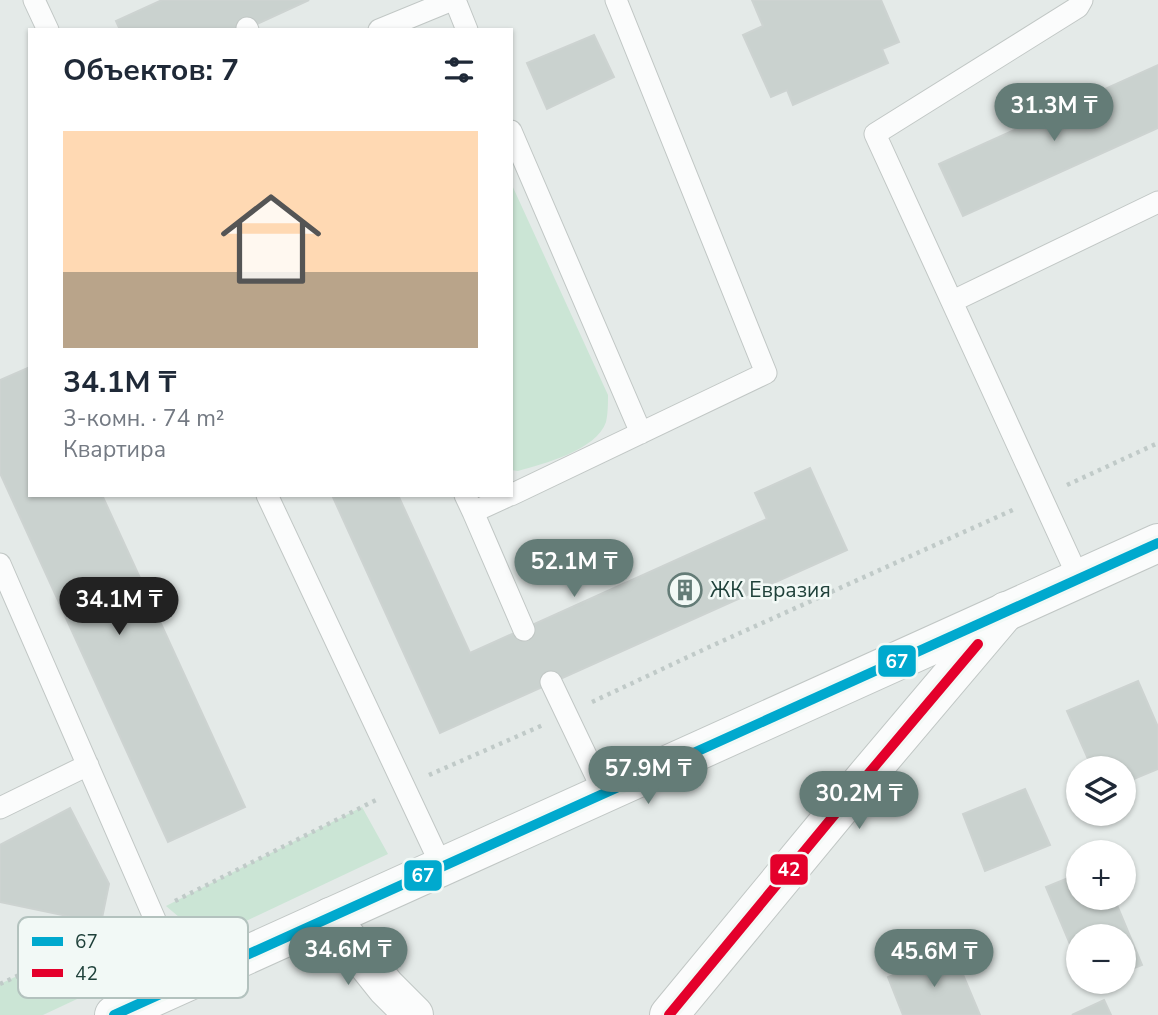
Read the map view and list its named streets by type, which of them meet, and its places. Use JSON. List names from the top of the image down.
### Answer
{
  "places": {
    "building": ["ЖК Евразия"]
  },
  "lines": ["transit line 67", "transit line 42"],
  "legend": ["67", "42"],
  "page": {
    "heading": "Объектов: 7",
    "price": [
      "31.3M ₸",
      "52.1M ₸",
      "34.1M ₸",
      "57.9M ₸",
      "30.2M ₸",
      "34.6M ₸",
      "45.6M ₸"
    ],
    "list": [
      {
        "name": "34.1M ₸",
        "note": "3-комн. · 74 m² · Квартира"
      }
    ],
    "map_buttons": ["+", "−"]
  }
}
